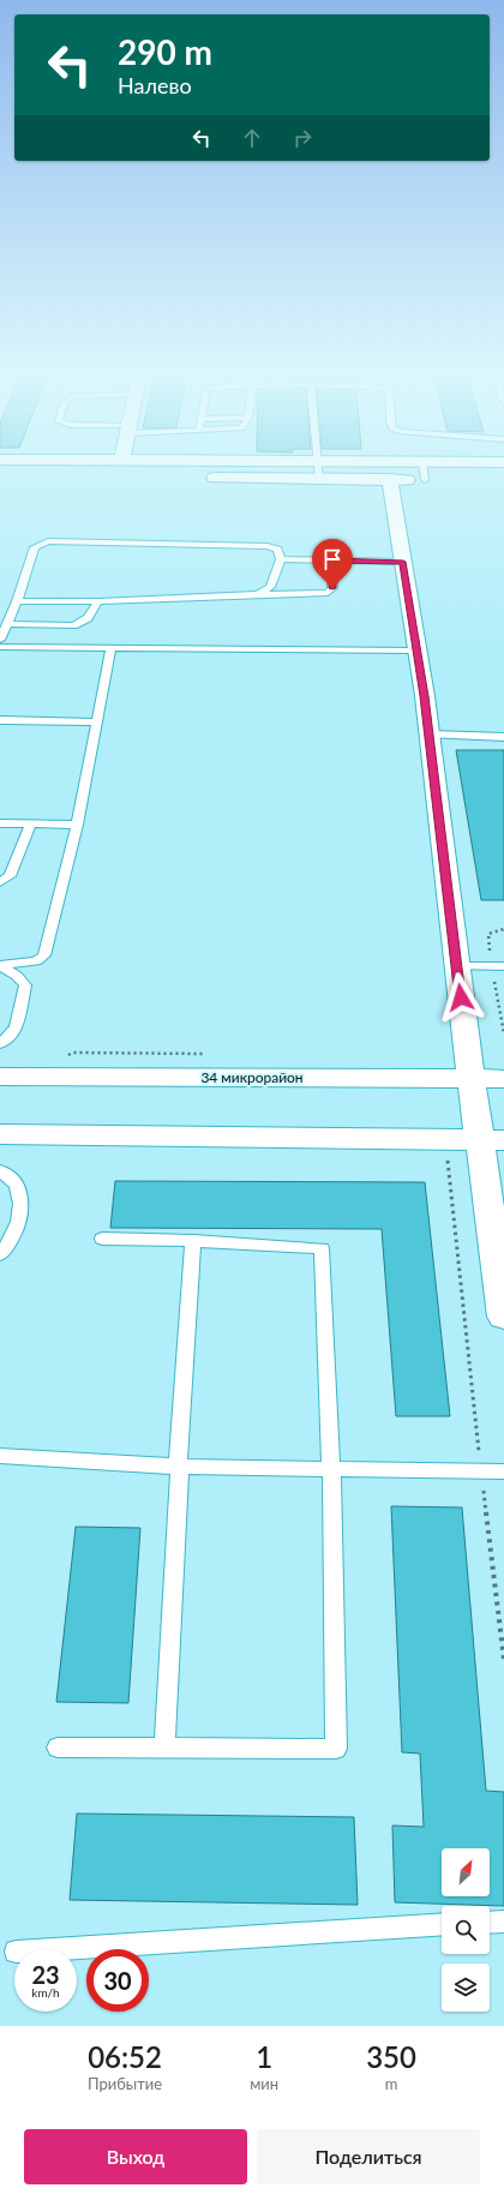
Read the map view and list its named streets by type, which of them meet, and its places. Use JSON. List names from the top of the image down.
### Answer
{
  "streets": {
    "street": ["34 микрорайон"]
  },
  "north": "top right",
  "page": {
    "turn": ["290 m", "Налево"],
    "speed": "23 km/h",
    "limit": "30",
    "eta": [
      "06:52",
      "Прибытие",
      "1",
      "мин",
      "350",
      "m"
    ],
    "buttons": ["Выход", "Поделиться"]
  }
}
